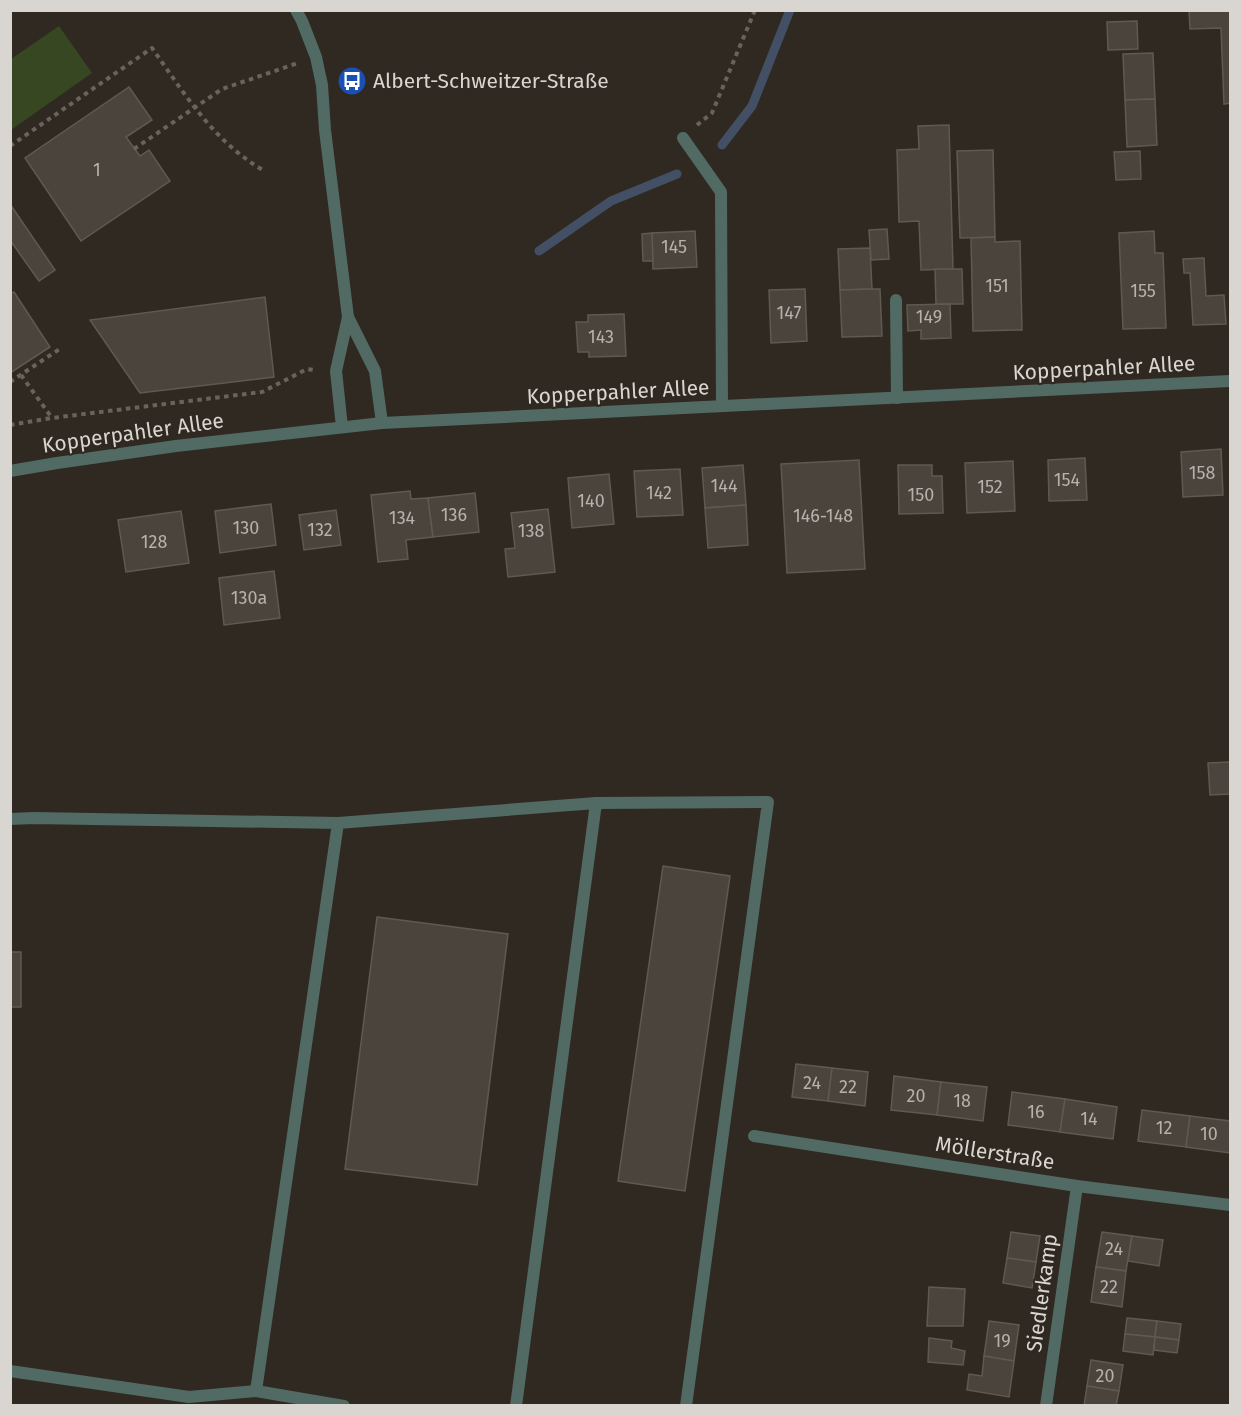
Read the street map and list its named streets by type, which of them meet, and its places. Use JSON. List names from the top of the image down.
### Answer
{
  "streets": {
    "street": ["Kopperpahler Allee", "Möllerstraße", "Siedlerkamp"]
  },
  "crossings": [
    ["Möllerstraße", "Siedlerkamp"]
  ],
  "places": {
    "bus stop": ["Albert-Schweitzer-Straße"]
  },
  "house_numbers": [
    "1",
    "145",
    "151",
    "155",
    "147",
    "149",
    "143",
    "158",
    "154",
    "144",
    "152",
    "142",
    "150",
    "140",
    "136",
    "146-148",
    "134",
    "130",
    "132",
    "138",
    "128",
    "130a",
    "24",
    "22",
    "20",
    "18",
    "16",
    "14",
    "12",
    "10",
    "24",
    "22",
    "19",
    "20"
  ]
}
